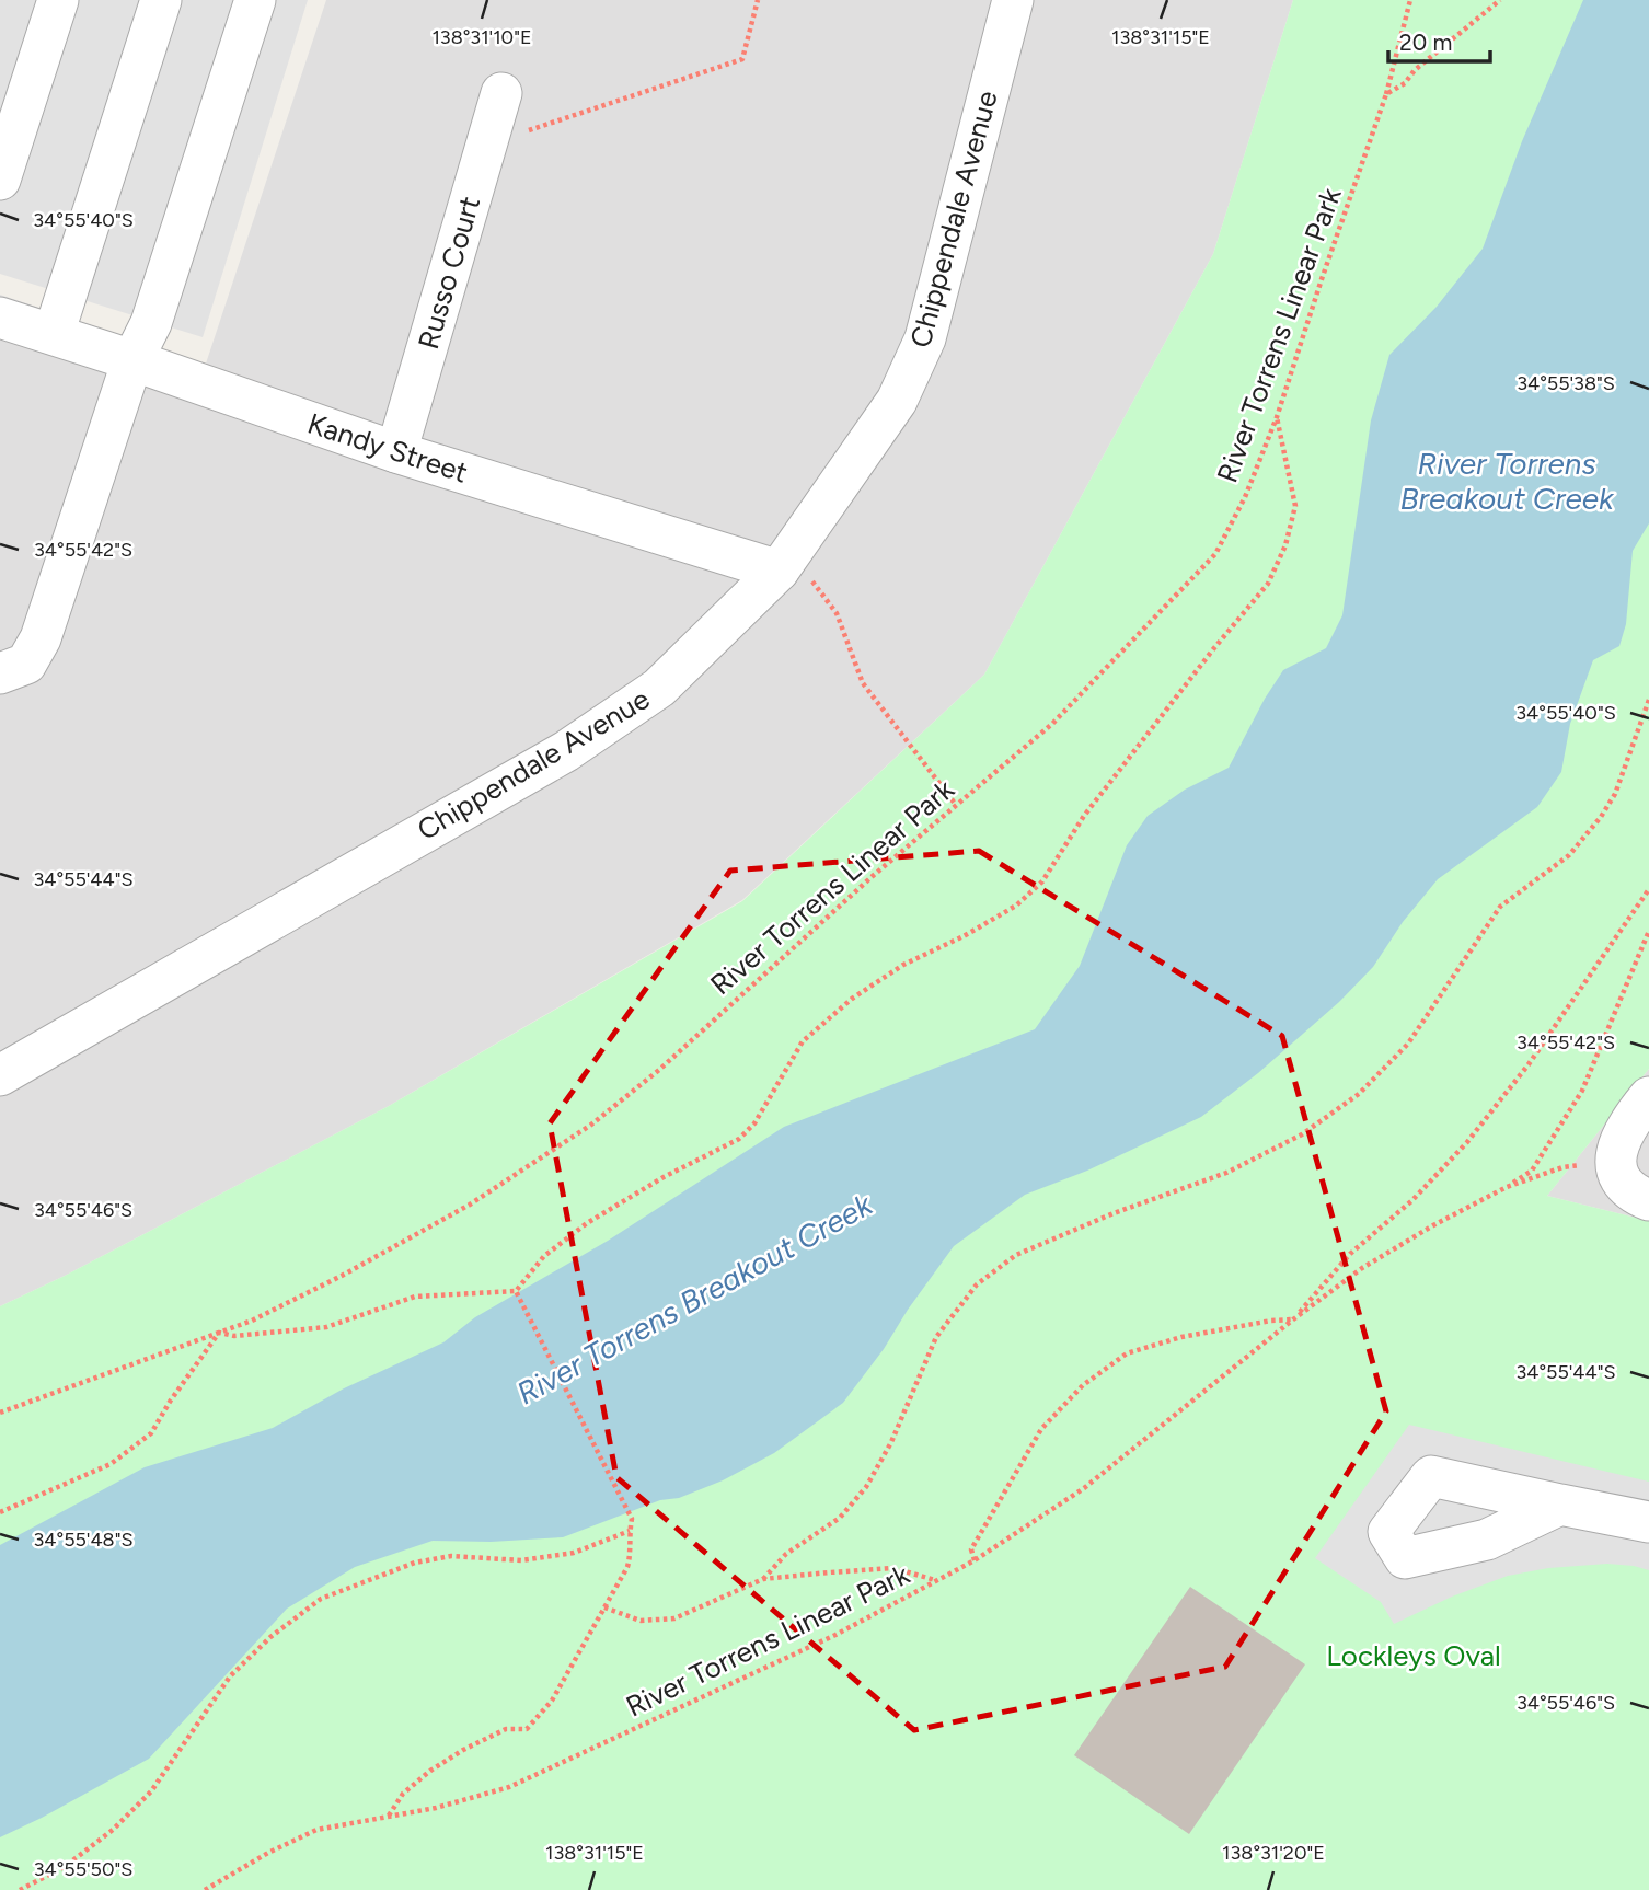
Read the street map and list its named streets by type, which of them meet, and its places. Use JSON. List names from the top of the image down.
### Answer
{
  "streets": {
    "street": ["Chippendale Avenue", "Russo Court", "Kandy Street"],
    "path": ["River Torrens Linear Park"]
  },
  "crossings": [
    ["Chippendale Avenue", "Kandy Street"],
    ["Russo Court", "Kandy Street"]
  ],
  "water": ["River Torrens Breakout Creek"],
  "parks": ["Lockleys Oval"],
  "scale_bar": "20 m",
  "coordinates": [
    "138°31'10\"E",
    "138°31'15\"E",
    "34°55'40\"S",
    "34°55'38\"S",
    "34°55'42\"S",
    "34°55'44\"S",
    "34°55'46\"S",
    "34°55'48\"S",
    "138°31'20\"E",
    "34°55'50\"S"
  ]
}
